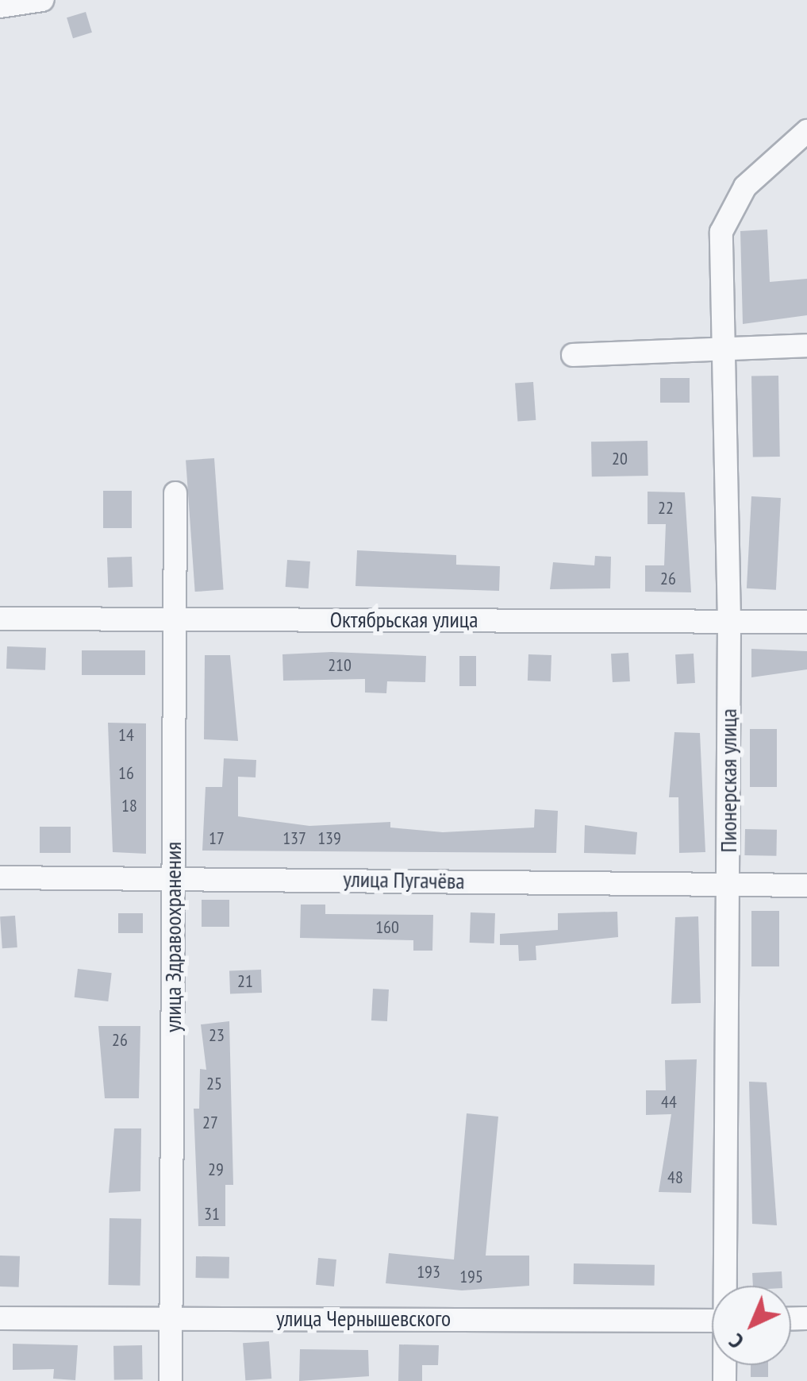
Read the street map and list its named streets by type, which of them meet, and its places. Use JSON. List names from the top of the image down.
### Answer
{
  "streets": {
    "street": [
      "Октябрьская улица",
      "Пионерская улица",
      "улица Пугачёва",
      "улица Здравоохранения",
      "улица Чернышевского"
    ]
  },
  "crossings": [
    ["Октябрьская улица", "Пионерская улица"],
    ["Октябрьская улица", "улица Здравоохранения"],
    ["Пионерская улица", "улица Пугачёва"],
    ["улица Пугачёва", "улица Здравоохранения"],
    ["улица Здравоохранения", "улица Чернышевского"]
  ],
  "house_numbers": [
    "20",
    "22",
    "26",
    "210",
    "14",
    "16",
    "18",
    "17",
    "137",
    "139",
    "160",
    "21",
    "23",
    "26",
    "25",
    "44",
    "27",
    "29",
    "48",
    "31",
    "193",
    "195"
  ],
  "north": "bottom left"
}
